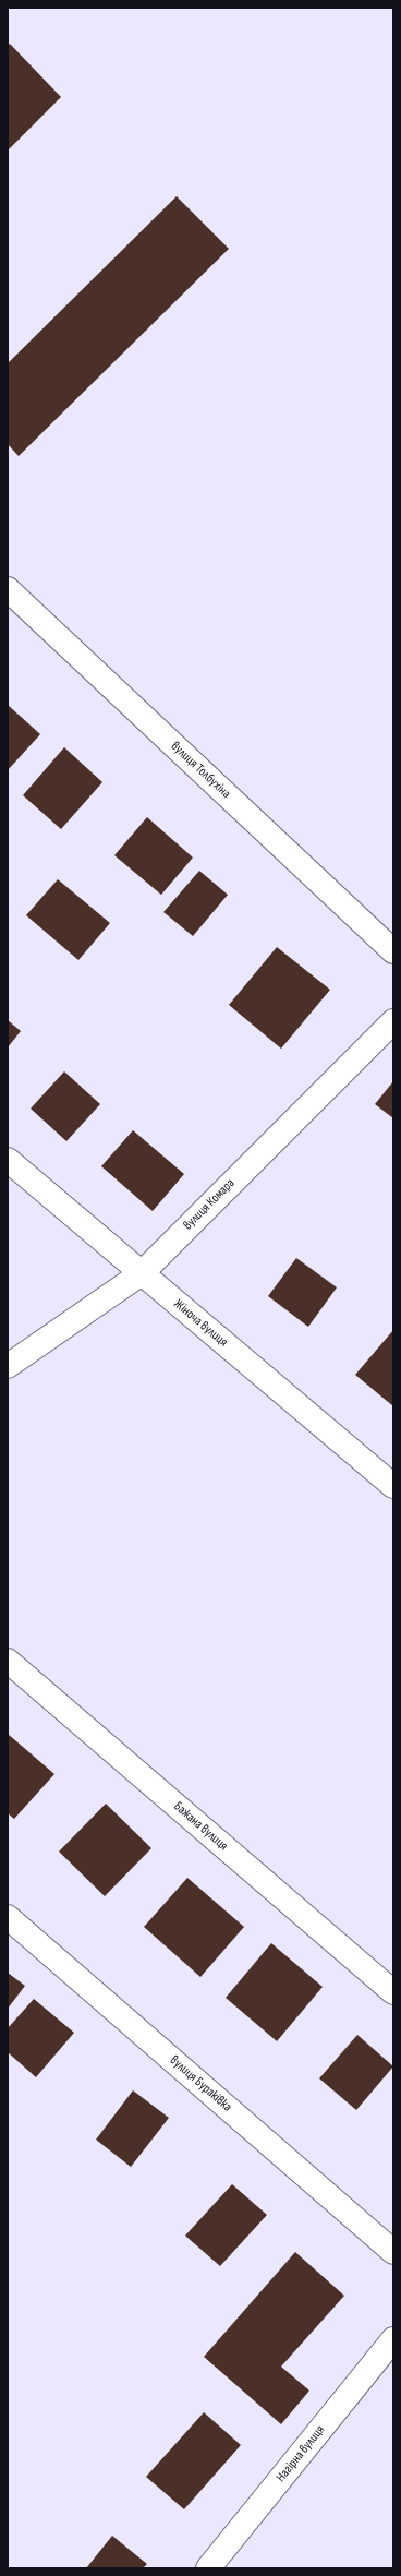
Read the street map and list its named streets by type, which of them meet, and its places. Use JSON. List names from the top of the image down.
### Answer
{
  "streets": {
    "street": [
      "вулиця Толбухіна",
      "вулиця Комара",
      "Жіноча вулиця",
      "Бажана вулиця",
      "вулиця Бураківка",
      "Нагірна вулиця"
    ]
  },
  "crossings": [
    ["вулиця Комара", "Жіноча вулиця"]
  ]
}
